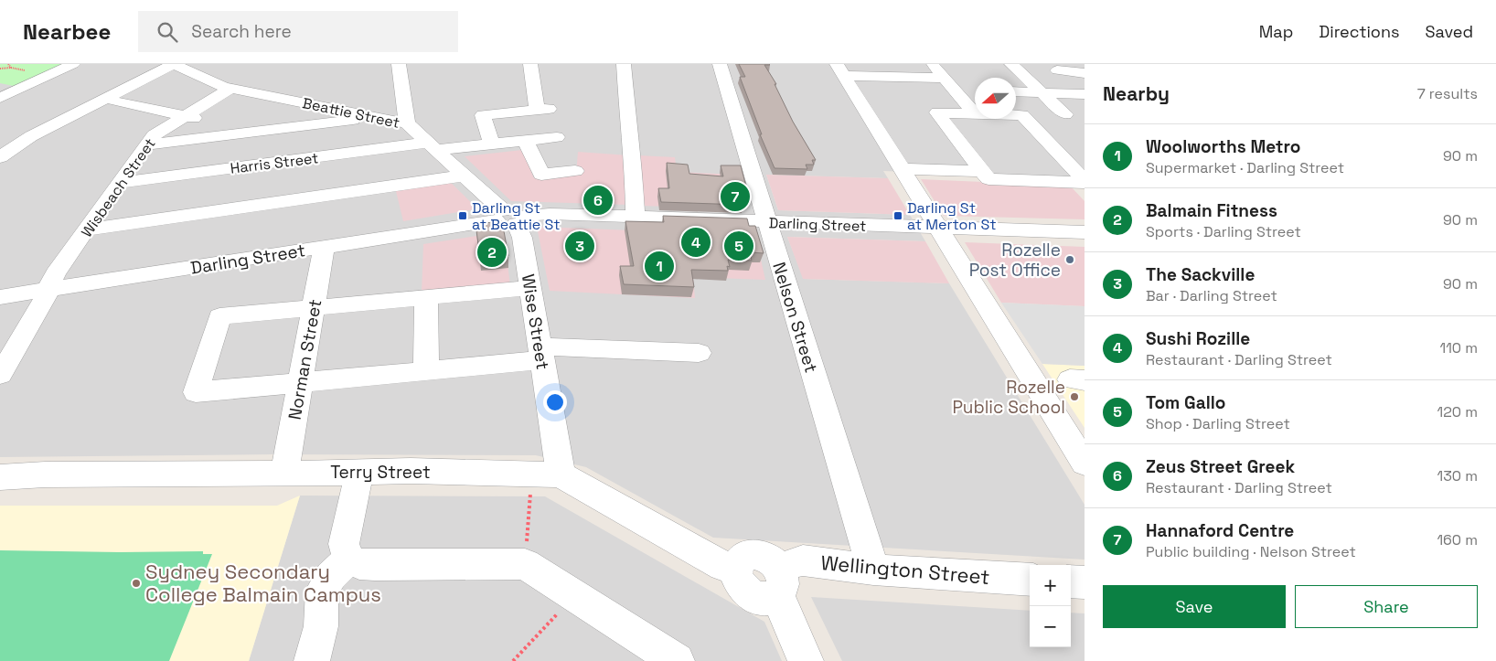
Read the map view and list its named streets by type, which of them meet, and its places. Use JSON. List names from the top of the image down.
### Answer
{
  "streets": {
    "street": [
      "Beattie Street",
      "Harris Street",
      "Wisbeach Street",
      "Darling Street",
      "Nelson Street",
      "Wise Street",
      "Norman Street",
      "Terry Street",
      "Wellington Street"
    ]
  },
  "crossings": [
    ["Beattie Street", "Harris Street"],
    ["Beattie Street", "Wisbeach Street"],
    ["Beattie Street", "Darling Street"],
    ["Beattie Street", "Wise Street"],
    ["Harris Street", "Wisbeach Street"],
    ["Wisbeach Street", "Darling Street"],
    ["Darling Street", "Nelson Street"],
    ["Darling Street", "Wise Street"],
    ["Darling Street", "Norman Street"],
    ["Nelson Street", "Wellington Street"],
    ["Wise Street", "Terry Street"],
    ["Norman Street", "Terry Street"],
    ["Terry Street", "Wellington Street"]
  ],
  "places": {
    "transit": ["Darling St at Beattie St", "Darling St at Merton St"],
    "other": ["Rozelle Post Office", "Rozelle Public School", "Sydney Secondary College Balmain Campus"]
  },
  "north": "left",
  "page": {
    "header": "Nearbee",
    "search": "Search here",
    "nav": ["Map", "Directions", "Saved"],
    "heading": ["Nearby", "7 results"],
    "list": [
      {
        "mark": "1",
        "name": "Woolworths Metro",
        "note": "Supermarket · Darling Street",
        "value": "90 m"
      },
      {
        "mark": "2",
        "name": "Balmain Fitness",
        "note": "Sports · Darling Street",
        "value": "90 m"
      },
      {
        "mark": "3",
        "name": "The Sackville",
        "note": "Bar · Darling Street",
        "value": "90 m"
      },
      {
        "mark": "4",
        "name": "Sushi Rozille",
        "note": "Restaurant · Darling Street",
        "value": "110 m"
      },
      {
        "mark": "5",
        "name": "Tom Gallo",
        "note": "Shop · Darling Street",
        "value": "120 m"
      },
      {
        "mark": "6",
        "name": "Zeus Street Greek",
        "note": "Restaurant · Darling Street",
        "value": "130 m"
      },
      {
        "mark": "7",
        "name": "Hannaford Centre",
        "note": "Public building · Nelson Street",
        "value": "160 m"
      }
    ],
    "pins": [
      "7",
      "6",
      "4",
      "3",
      "5",
      "2",
      "1"
    ],
    "map_buttons": ["+", "−"],
    "buttons": ["Save", "Share"]
  }
}
